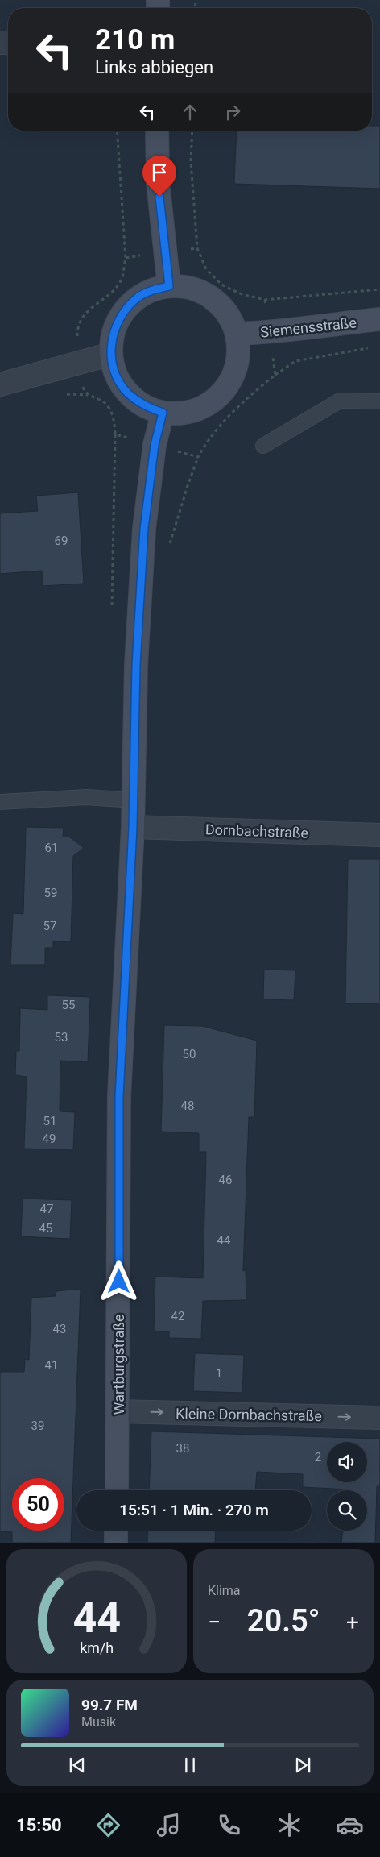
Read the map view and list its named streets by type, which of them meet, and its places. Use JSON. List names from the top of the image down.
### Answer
{
  "streets": {
    "main road": ["Siemensstraße", "Wartburgstraße"],
    "street": ["Dornbachstraße", "Kleine Dornbachstraße"]
  },
  "crossings": [
    ["Siemensstraße", "Wartburgstraße"],
    ["Dornbachstraße", "Wartburgstraße"],
    ["Wartburgstraße", "Kleine Dornbachstraße"]
  ],
  "one_way": ["Kleine Dornbachstraße"],
  "house_numbers": [
    "69",
    "61",
    "59",
    "57",
    "55",
    "53",
    "50",
    "48",
    "51",
    "49",
    "46",
    "47",
    "45",
    "44",
    "42",
    "43",
    "41",
    "1",
    "39",
    "38",
    "2"
  ],
  "page": {
    "turn": ["210 m", "Links abbiegen"],
    "limit": "50",
    "trip": "15:51 · 1 Min. · 270 m",
    "tile": "Klima",
    "heat": ["−", "20.5°", "+"],
    "song": ["99.7 FM", "Musik"],
    "tabs": "15:50",
    "gauge": ["44", "km/h"]
  }
}
